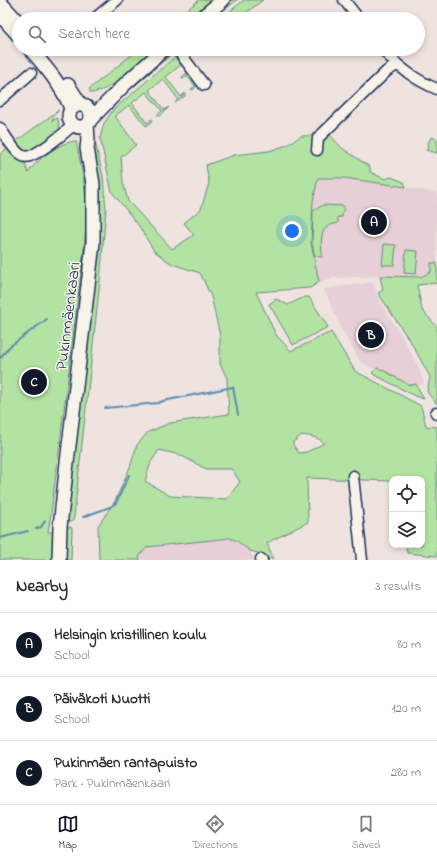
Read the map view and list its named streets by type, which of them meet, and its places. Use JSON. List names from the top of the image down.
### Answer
{
  "streets": {
    "main road": ["Pukinmäenkaari"]
  },
  "page": {
    "search": "Search here",
    "pins": ["A", "B", "C"],
    "heading": ["Nearby", "3 results"],
    "list": [
      {
        "mark": "A",
        "name": "Helsingin kristillinen koulu",
        "note": "School",
        "value": "80 m"
      },
      {
        "mark": "B",
        "name": "Päiväkoti Nuotti",
        "note": "School",
        "value": "120 m"
      },
      {
        "mark": "C",
        "name": "Pukinmäen rantapuisto",
        "note": "Park · Pukinmäenkaari",
        "value": "280 m"
      }
    ],
    "nav": ["Map", "Directions", "Saved"]
  }
}
